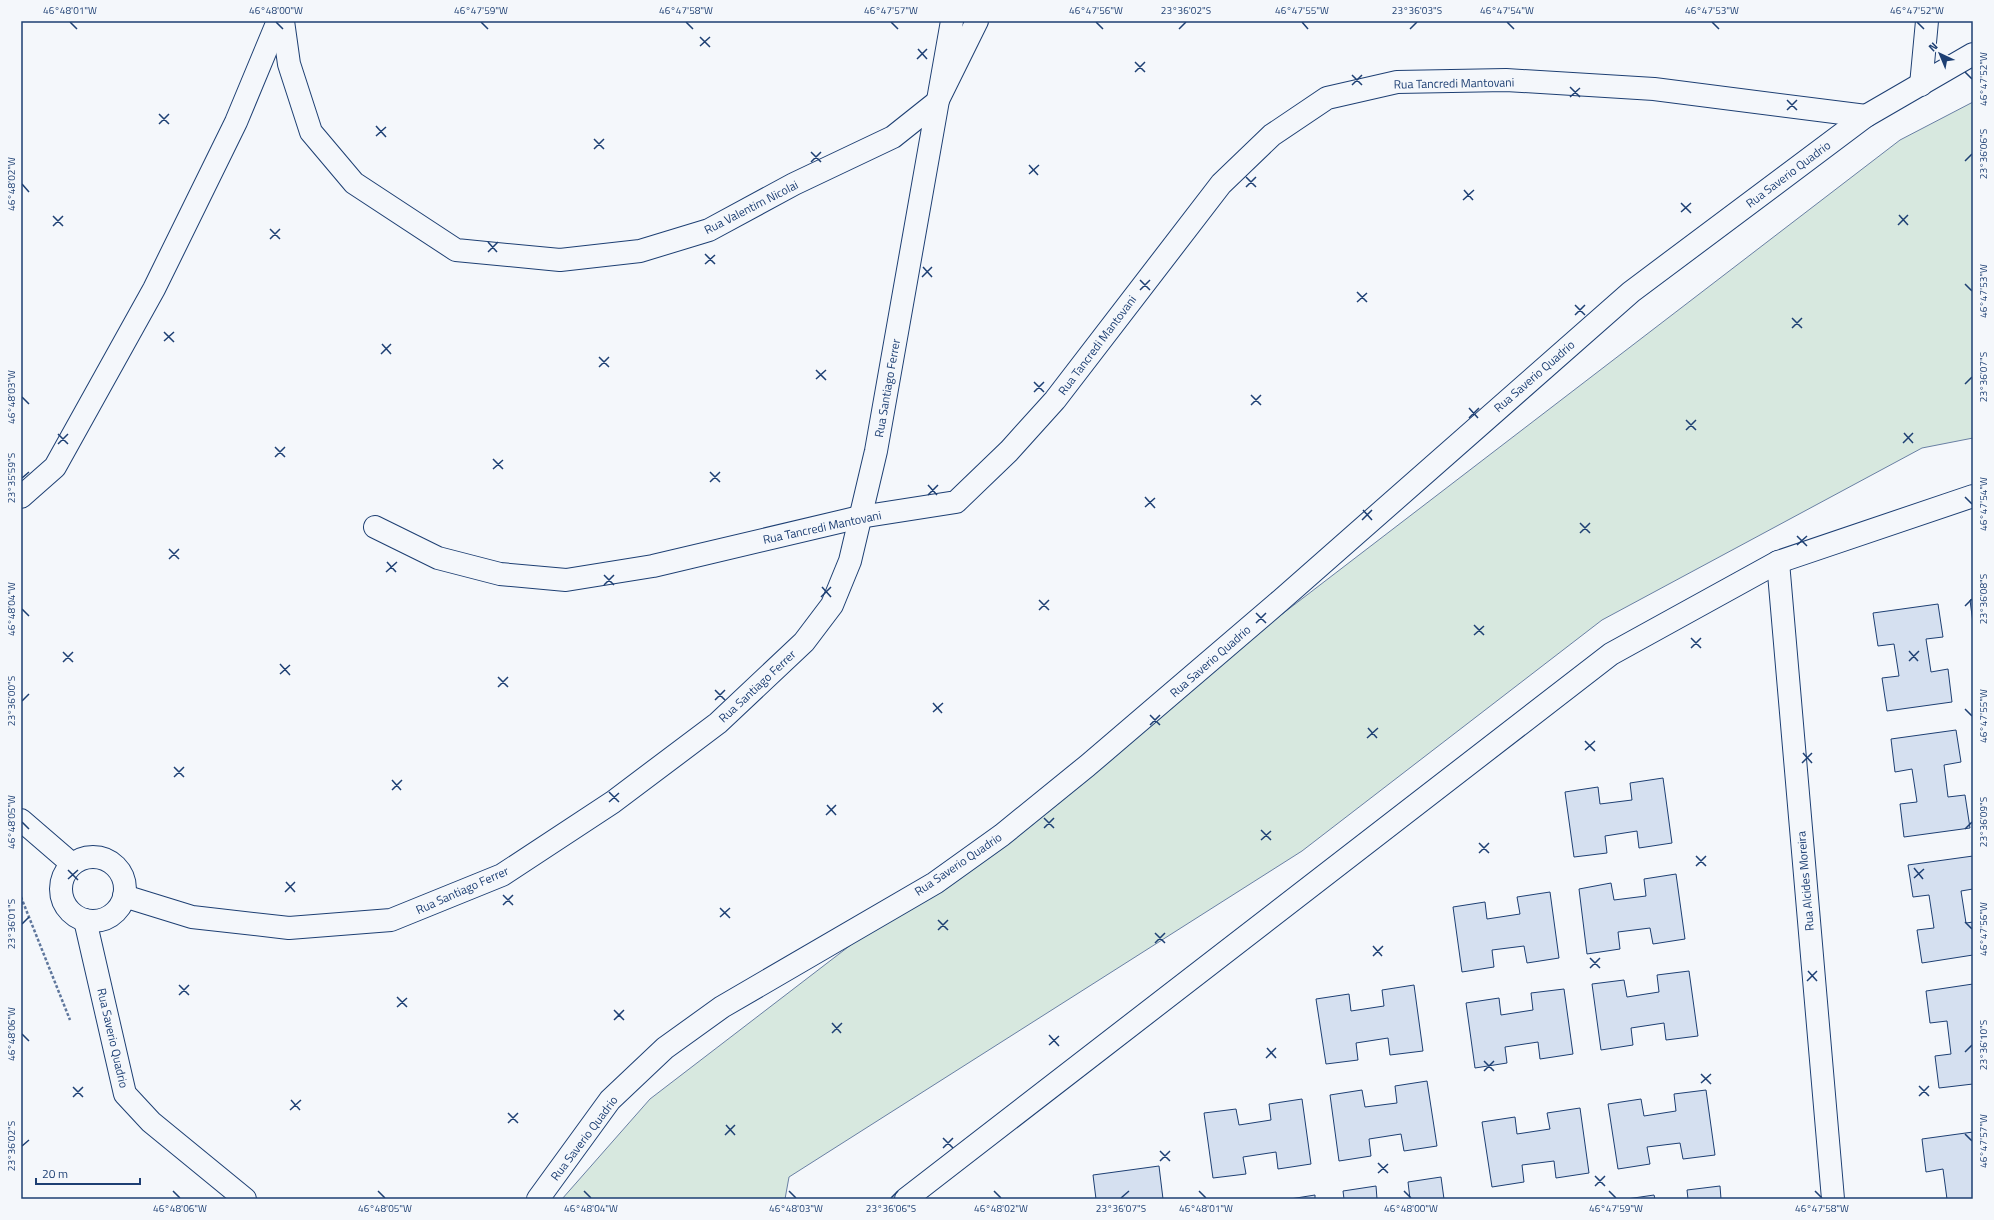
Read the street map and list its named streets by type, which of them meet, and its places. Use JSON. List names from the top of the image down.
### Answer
{
  "streets": {
    "street": [
      "Rua Tancredi Mantovani",
      "Rua Saverio Quadrio",
      "Rua Valentim Nicolai",
      "Rua Santiago Ferrer",
      "Rua Alcides Moreira"
    ]
  },
  "crossings": [
    ["Rua Tancredi Mantovani", "Rua Saverio Quadrio"],
    ["Rua Tancredi Mantovani", "Rua Santiago Ferrer"],
    ["Rua Saverio Quadrio", "Rua Santiago Ferrer"],
    ["Rua Valentim Nicolai", "Rua Santiago Ferrer"]
  ],
  "scale_bar": "20 m",
  "north": "top left",
  "coordinates": [
    "46°48'01\"W",
    "46°48'00\"W",
    "46°47'59\"W",
    "46°47'58\"W",
    "46°47'57\"W",
    "46°47'56\"W",
    "23°36'02\"S",
    "46°47'55\"W",
    "23°36'03\"S",
    "46°47'54\"W",
    "46°47'53\"W",
    "46°47'52\"W",
    "23°36'06\"S",
    "46°48'02\"W",
    "23°36'07\"S",
    "46°48'03\"W",
    "23°35'59\"S",
    "23°36'08\"S",
    "46°48'04\"W",
    "23°36'00\"S",
    "46°48'05\"W",
    "23°36'09\"S",
    "23°36'01\"S",
    "46°48'06\"W",
    "23°36'10\"S"
  ]
}
